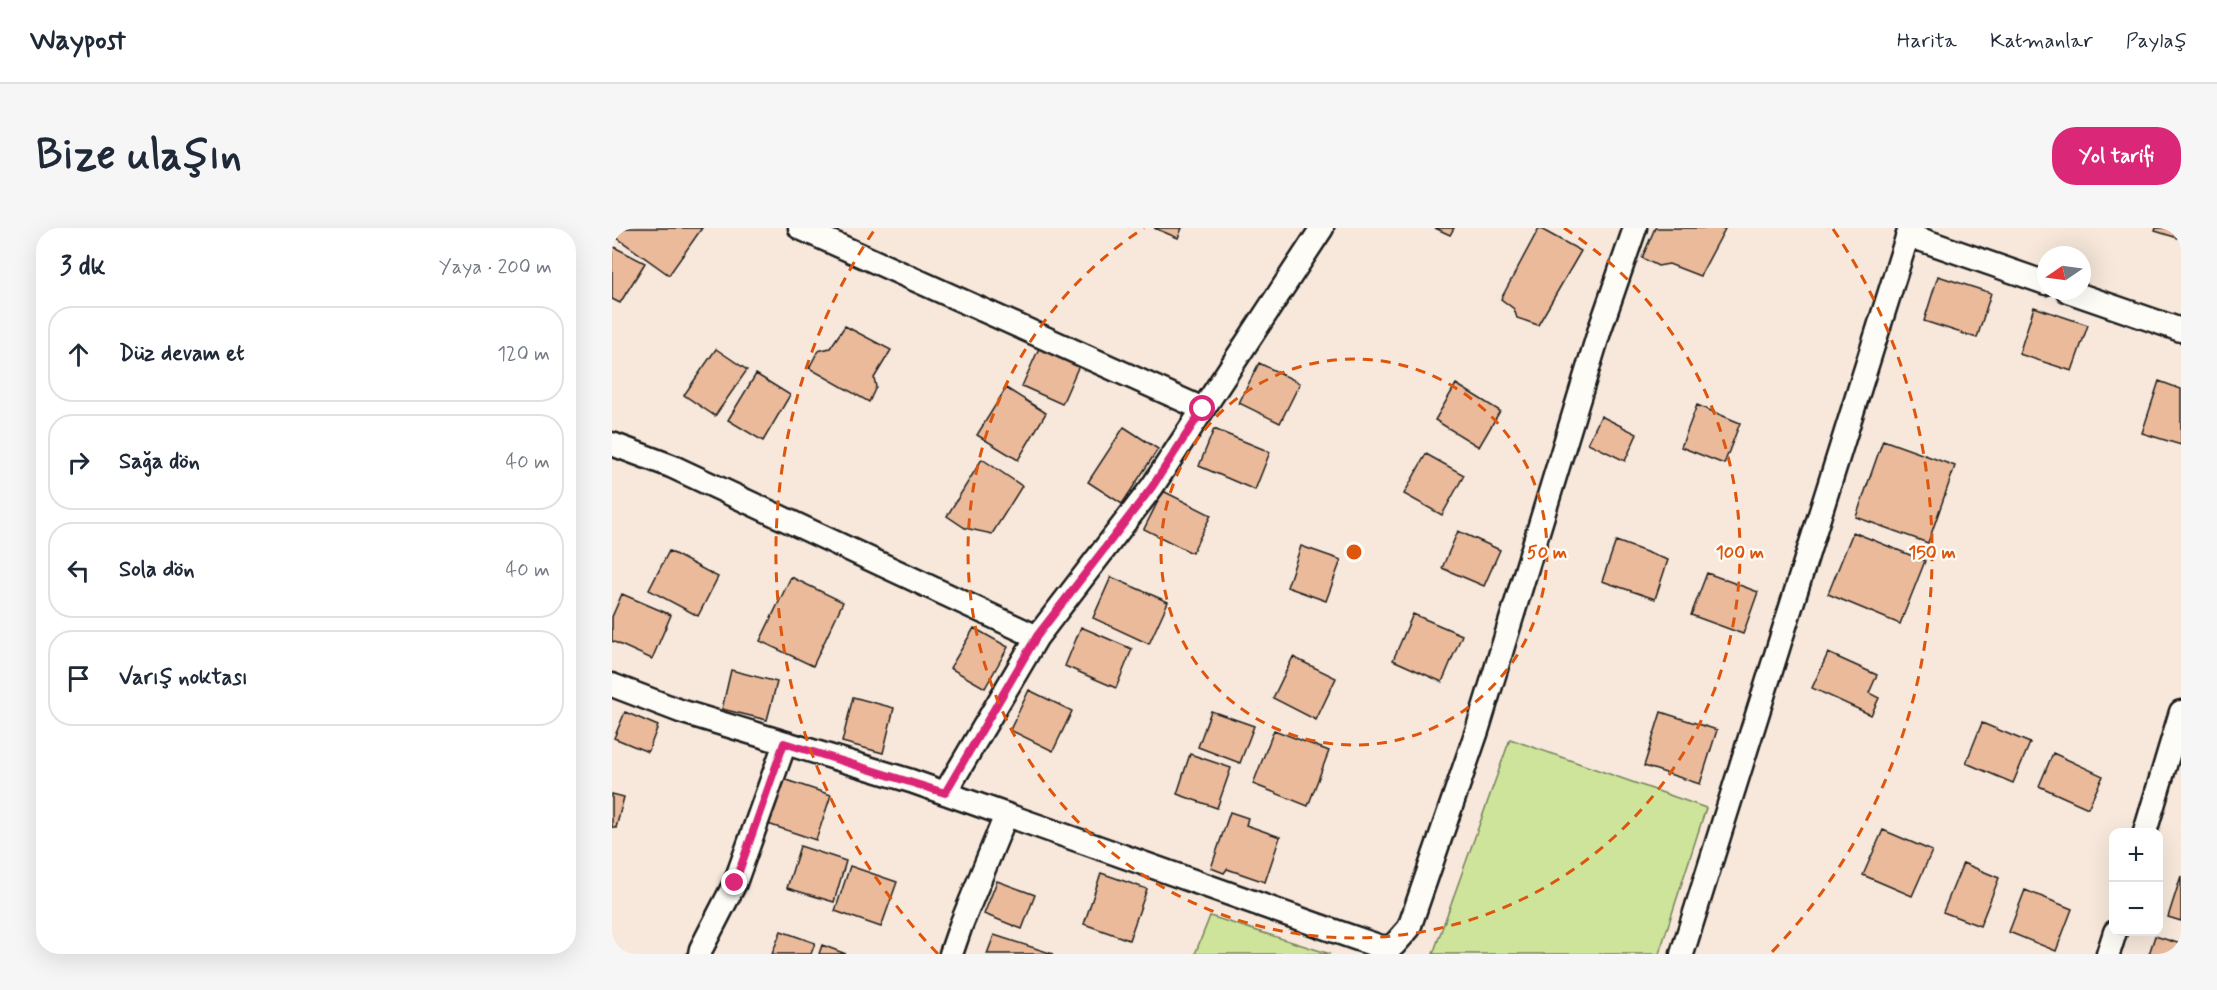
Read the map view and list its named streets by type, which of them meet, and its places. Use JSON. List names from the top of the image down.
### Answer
{
  "north": "left",
  "page": {
    "header": "Waypost",
    "nav": ["Harita", "Katmanlar", "Paylaş"],
    "buttons": "Yol tarifi",
    "title": "Bize ulaşın",
    "heading": ["3 dk", "Yaya · 200 m"],
    "list": [
      ["Düz devam et", "120 m"],
      ["Sağa dön", "40 m"],
      ["Sola dön", "40 m"],
      "Varış noktası"
    ],
    "map_buttons": ["+", "−"]
  },
  "rings": ["50 m", "100 m", "150 m"]
}
